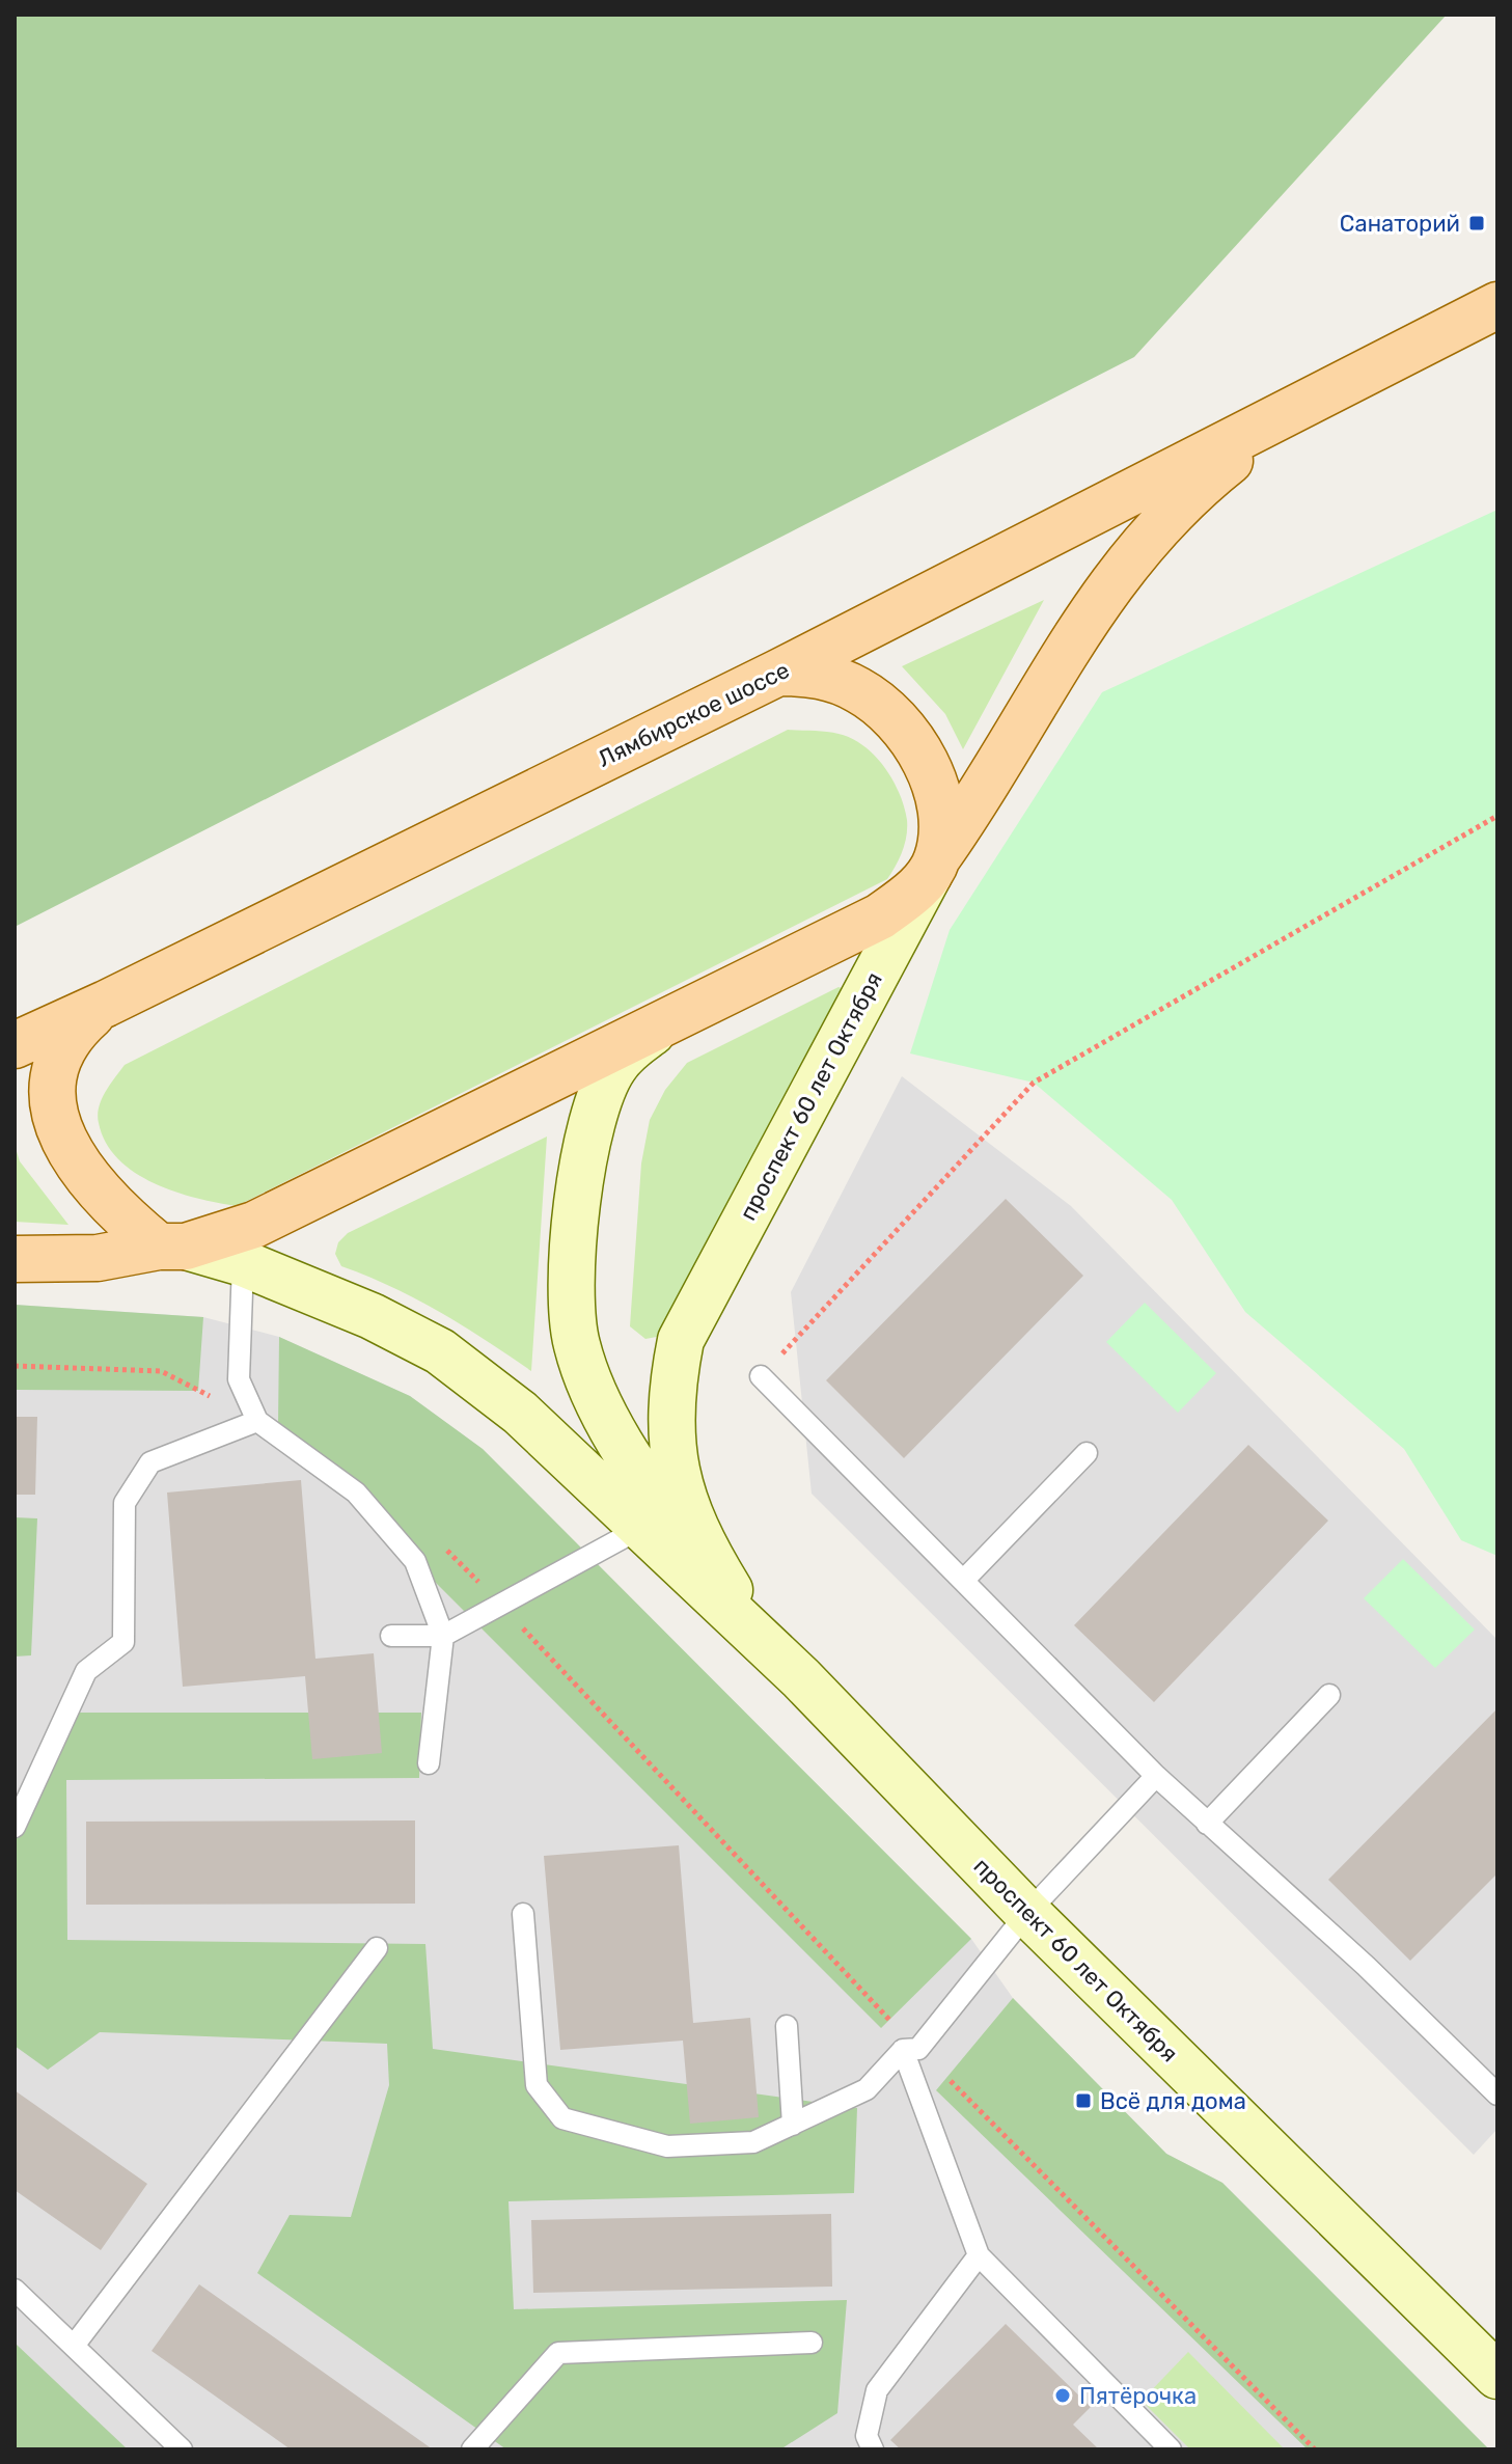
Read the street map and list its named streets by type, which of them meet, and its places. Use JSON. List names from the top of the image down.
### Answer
{
  "streets": {
    "main road": ["Лямбирское шоссе", "проспект 60 лет Октября"]
  },
  "crossings": [
    ["Лямбирское шоссе", "проспект 60 лет Октября"]
  ],
  "places": {
    "transit": ["Санаторий", "Всё для дома"],
    "other": ["Пятёрочка"]
  }
}
